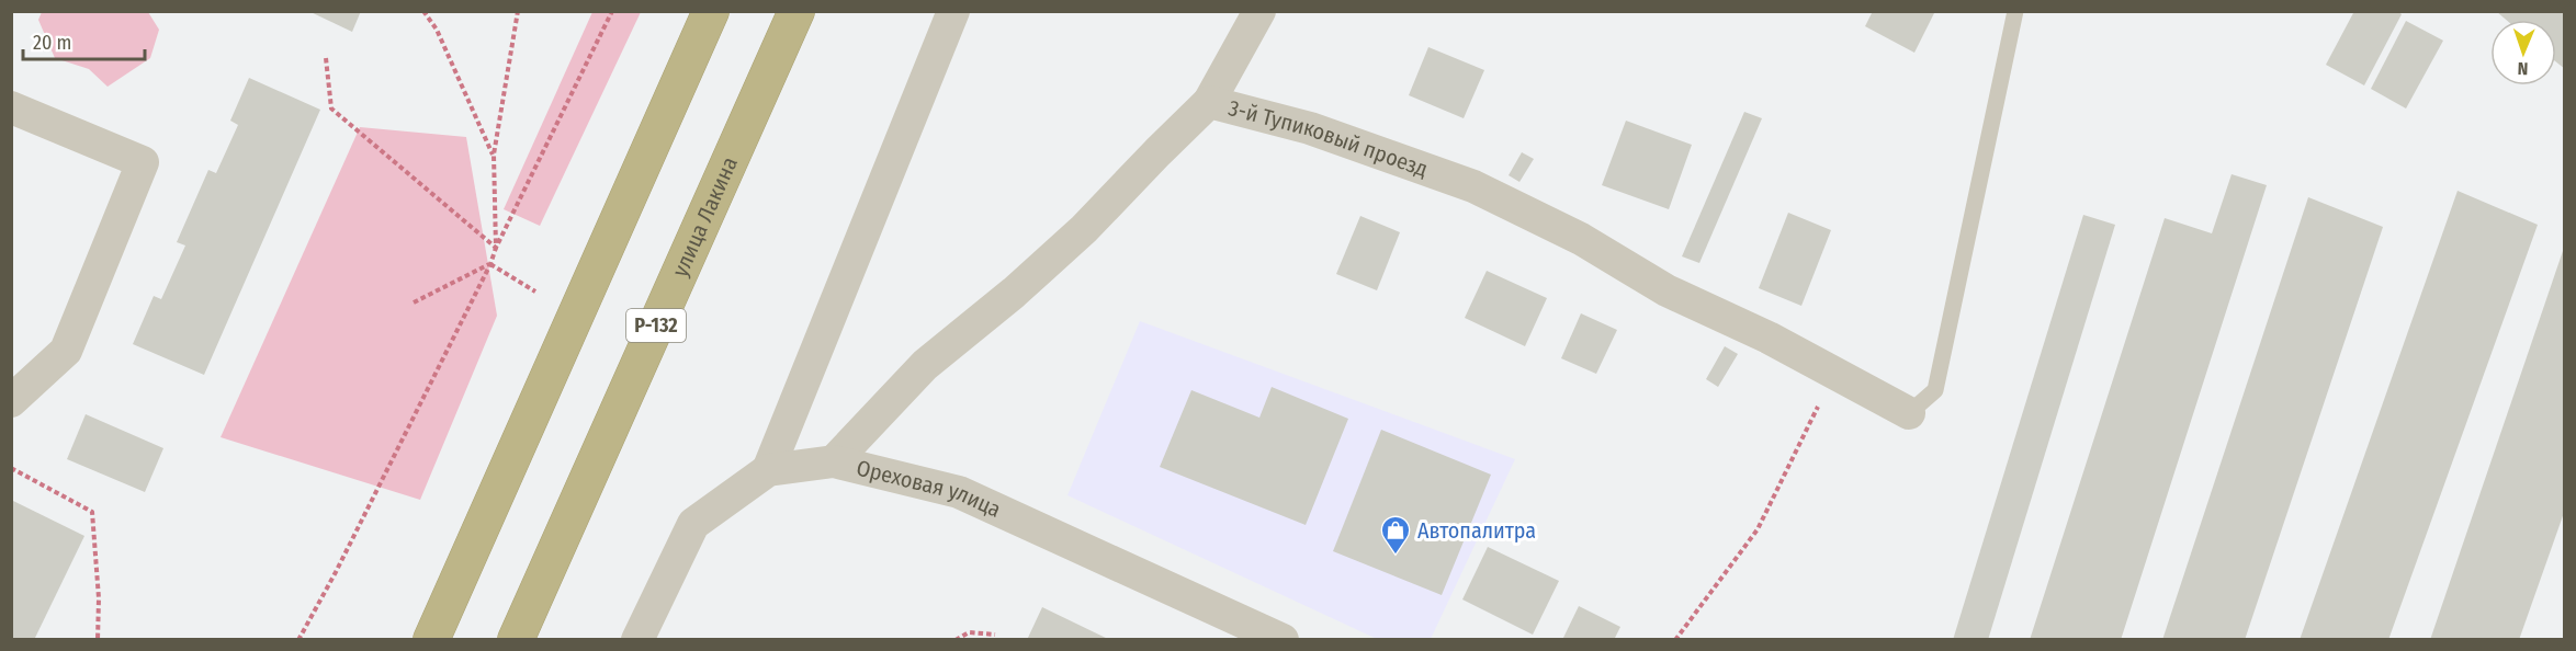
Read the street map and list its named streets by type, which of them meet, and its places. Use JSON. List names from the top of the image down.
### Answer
{
  "streets": {
    "highway": ["улица Лакина", "Р-132"],
    "street": ["3-й Тупиковый проезд", "Ореховая улица"]
  },
  "crossings": [
    ["3-й Тупиковый проезд", "Ореховая улица"]
  ],
  "places": {
    "shop": ["Автопалитра"]
  },
  "scale_bar": "20 m",
  "north": "bottom"
}
